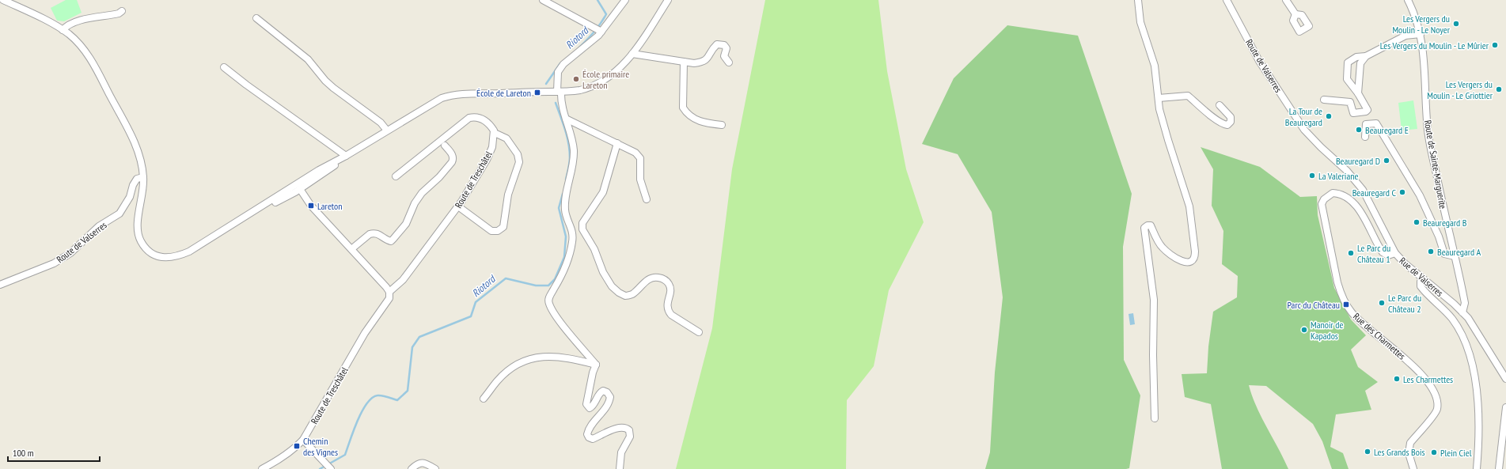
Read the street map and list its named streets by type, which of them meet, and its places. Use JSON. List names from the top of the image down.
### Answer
{
  "streets": {
    "street": [
      "Route de Valserres",
      "Route de Sainte-Marguerite",
      "Route de Treschâtel",
      "Rue de Valserres",
      "Rue des Charmettes"
    ]
  },
  "crossings": [
    ["Route de Valserres", "Rue de Valserres"],
    ["Route de Sainte-Marguerite", "Rue de Valserres"],
    ["Rue de Valserres", "Rue des Charmettes"]
  ],
  "water": ["Riotord"],
  "places": {
    "other": [
      "Les Vergers du Moulin - Le Noyer",
      "Les Vergers du Moulin - Le Mûrier",
      "École primaire Lareton",
      "Les Vergers du Moulin - Le Griottier",
      "La Tour de Beauregard",
      "Beauregard E",
      "Beauregard D",
      "La Valeriane",
      "Beauregard C",
      "Beauregard B",
      "Beauregard A",
      "Le Parc du Château 1",
      "Le Parc du Château 2",
      "Manoir de Kapados",
      "Les Charmettes",
      "Les Grands Bois",
      "Plein Ciel"
    ],
    "transit": [
      "École de Lareton",
      "Lareton",
      "Parc du Château",
      "Chemin des Vignes"
    ]
  },
  "scale_bar": "100 m"
}
